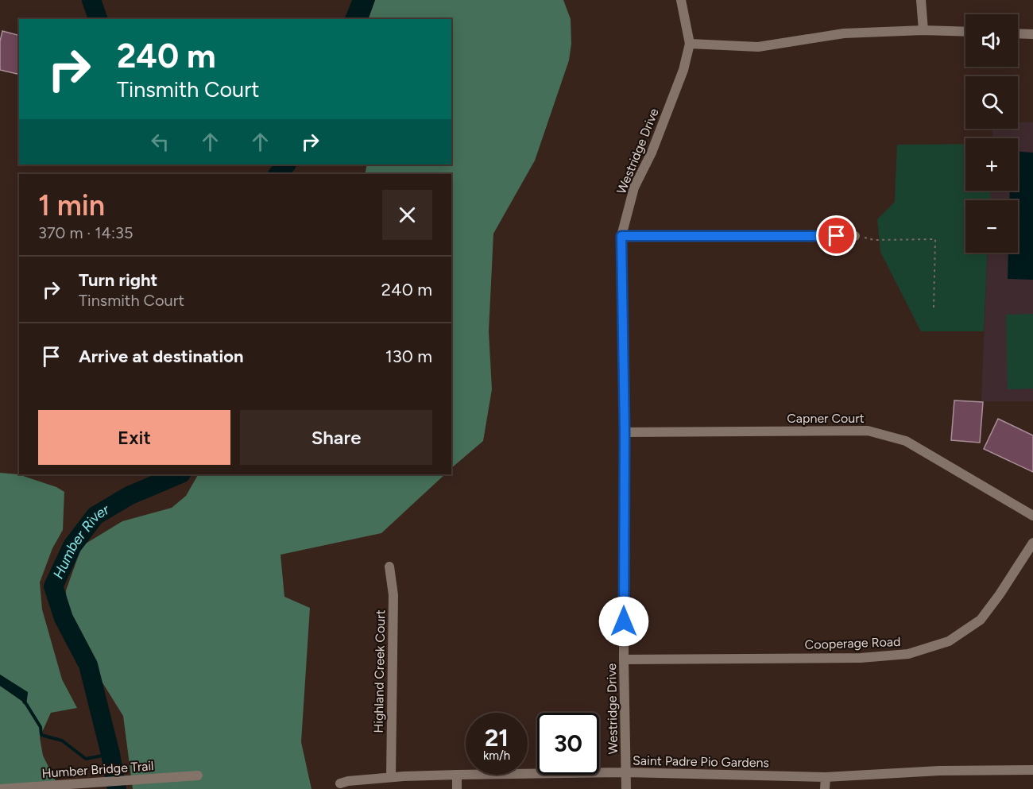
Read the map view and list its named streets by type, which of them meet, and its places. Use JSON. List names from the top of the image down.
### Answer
{
  "streets": {
    "street": [
      "Westridge Drive",
      "Capner Court",
      "Cooperage Road",
      "Highland Creek Court",
      "Saint Padre Pio Gardens",
      "Humber Bridge Trail"
    ]
  },
  "crossings": [
    ["Westridge Drive", "Capner Court"],
    ["Westridge Drive", "Cooperage Road"],
    ["Westridge Drive", "Saint Padre Pio Gardens"],
    ["Highland Creek Court", "Saint Padre Pio Gardens"]
  ],
  "water": ["Humber River"],
  "page": {
    "map_buttons": ["+", "−"],
    "turn": ["240 m", "Tinsmith Court"],
    "heading": ["1 min", "370 m · 14:35"],
    "list": [
      {
        "name": "Turn right",
        "note": "Tinsmith Court",
        "value": "240 m"
      },
      {
        "name": "Arrive at destination",
        "value": "130 m"
      }
    ],
    "buttons": ["Exit", "Share"],
    "speed": "21 km/h",
    "limit": "30"
  }
}
